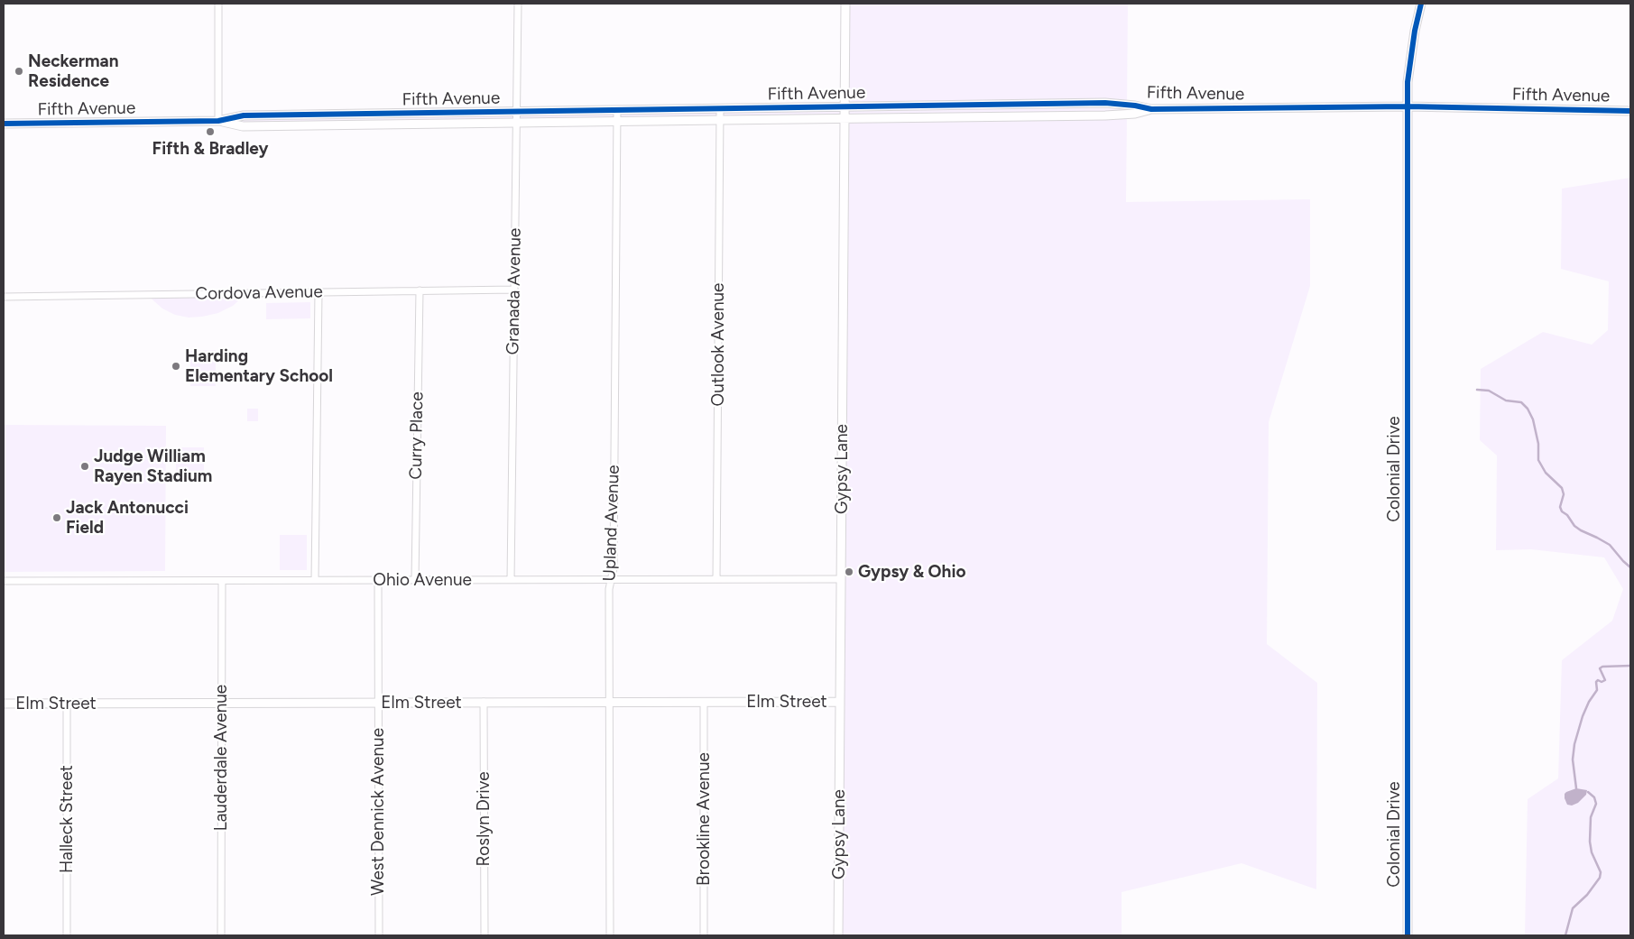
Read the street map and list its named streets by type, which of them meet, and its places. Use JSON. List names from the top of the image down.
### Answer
{
  "streets": {
    "street": [
      "Fifth Avenue",
      "Granada Avenue",
      "Cordova Avenue",
      "Outlook Avenue",
      "Curry Place",
      "Gypsy Lane",
      "Colonial Drive",
      "Upland Avenue",
      "Ohio Avenue",
      "Elm Street",
      "Lauderdale Avenue",
      "West Dennick Avenue",
      "Halleck Street",
      "Roslyn Drive",
      "Brookline Avenue"
    ]
  },
  "crossings": [
    ["Fifth Avenue", "Granada Avenue"],
    ["Fifth Avenue", "Outlook Avenue"],
    ["Fifth Avenue", "Gypsy Lane"],
    ["Fifth Avenue", "Colonial Drive"],
    ["Fifth Avenue", "Upland Avenue"],
    ["Granada Avenue", "Cordova Avenue"],
    ["Granada Avenue", "Ohio Avenue"],
    ["Cordova Avenue", "Curry Place"],
    ["Outlook Avenue", "Ohio Avenue"],
    ["Curry Place", "Ohio Avenue"],
    ["Gypsy Lane", "Ohio Avenue"],
    ["Gypsy Lane", "Elm Street"],
    ["Upland Avenue", "Ohio Avenue"],
    ["Upland Avenue", "Elm Street"],
    ["Ohio Avenue", "Lauderdale Avenue"],
    ["Ohio Avenue", "West Dennick Avenue"],
    ["Elm Street", "Lauderdale Avenue"],
    ["Elm Street", "West Dennick Avenue"],
    ["Elm Street", "Halleck Street"],
    ["Elm Street", "Roslyn Drive"],
    ["Elm Street", "Brookline Avenue"]
  ],
  "places": [
    "Neckerman Residence",
    "Fifth & Bradley",
    "Harding Elementary School",
    "Judge William Rayen Stadium",
    "Jack Antonucci Field",
    "Gypsy & Ohio"
  ]
}
